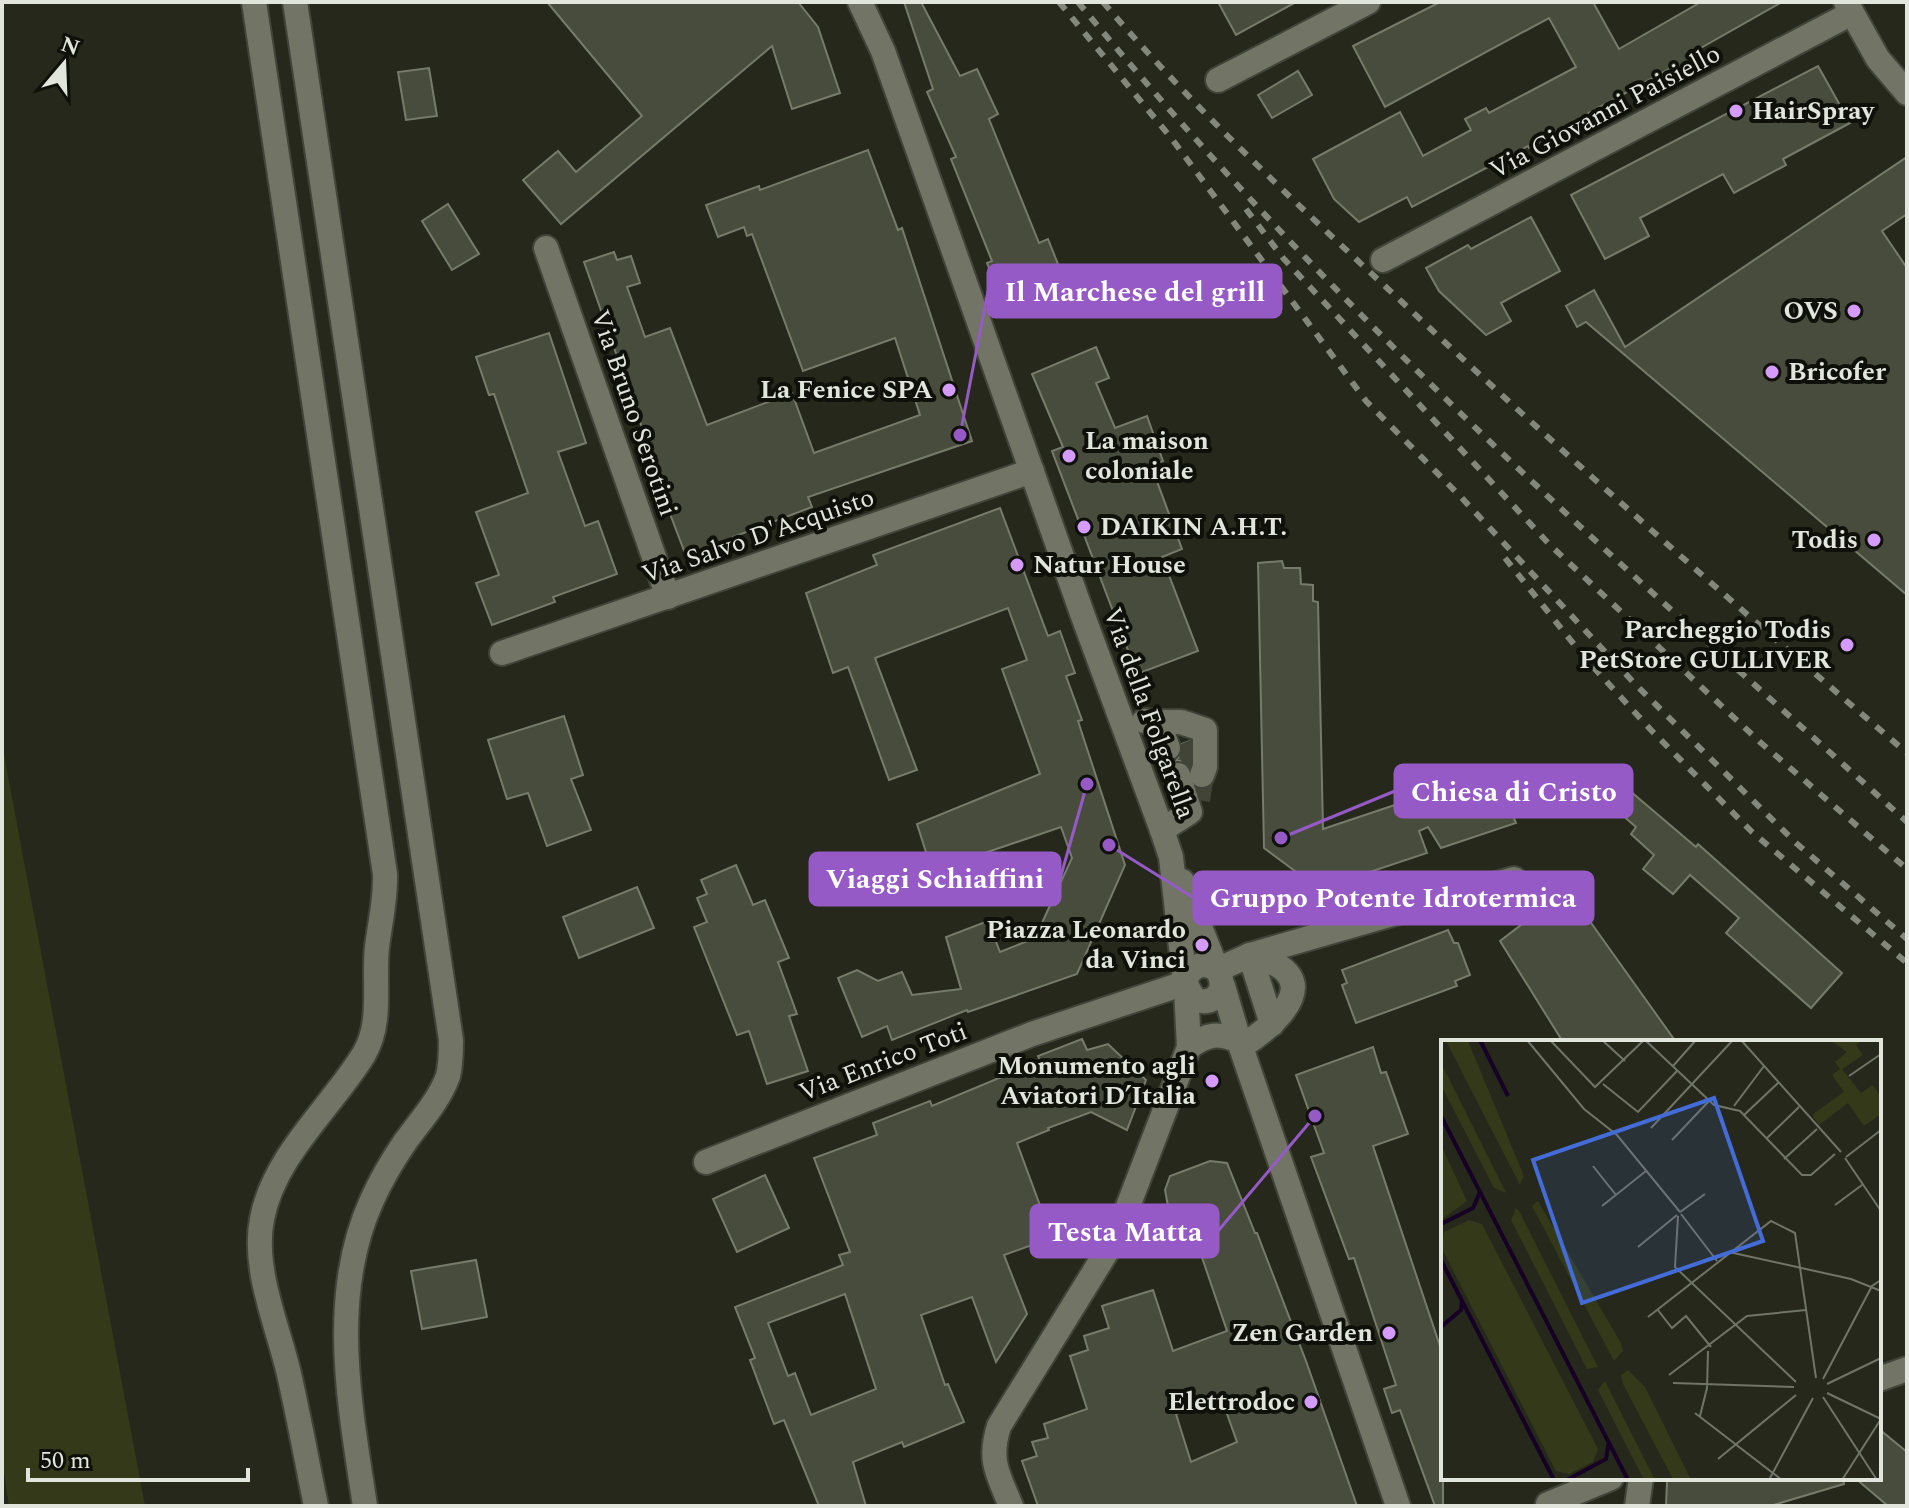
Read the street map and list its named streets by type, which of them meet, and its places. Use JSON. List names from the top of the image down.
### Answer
{
  "streets": {
    "street": [
      "Via Giovanni Paisiello",
      "Via Bruno Serotini",
      "Via Salvo D'Acquisto",
      "Via della Folgarella",
      "Via Enrico Toti"
    ]
  },
  "crossings": [
    ["Via Bruno Serotini", "Via Salvo D'Acquisto"],
    ["Via Salvo D'Acquisto", "Via della Folgarella"]
  ],
  "places": [
    "HairSpray",
    "OVS",
    "Bricofer",
    "La Fenice SPA",
    "Il Marchese del grill",
    "La maison coloniale",
    "DAIKIN A.H.T.",
    "Todis",
    "Natur House",
    "Parcheggio Todis PetStore GULLIVER",
    "Viaggi Schiaffini",
    "Chiesa di Cristo",
    "Gruppo Potente Idrotermica",
    "Piazza Leonardo da Vinci",
    "Monumento agli Aviatori D’Italia",
    "Testa Matta",
    "Zen Garden",
    "Elettrodoc"
  ],
  "scale_bar": "50 m",
  "north": "top"
}
